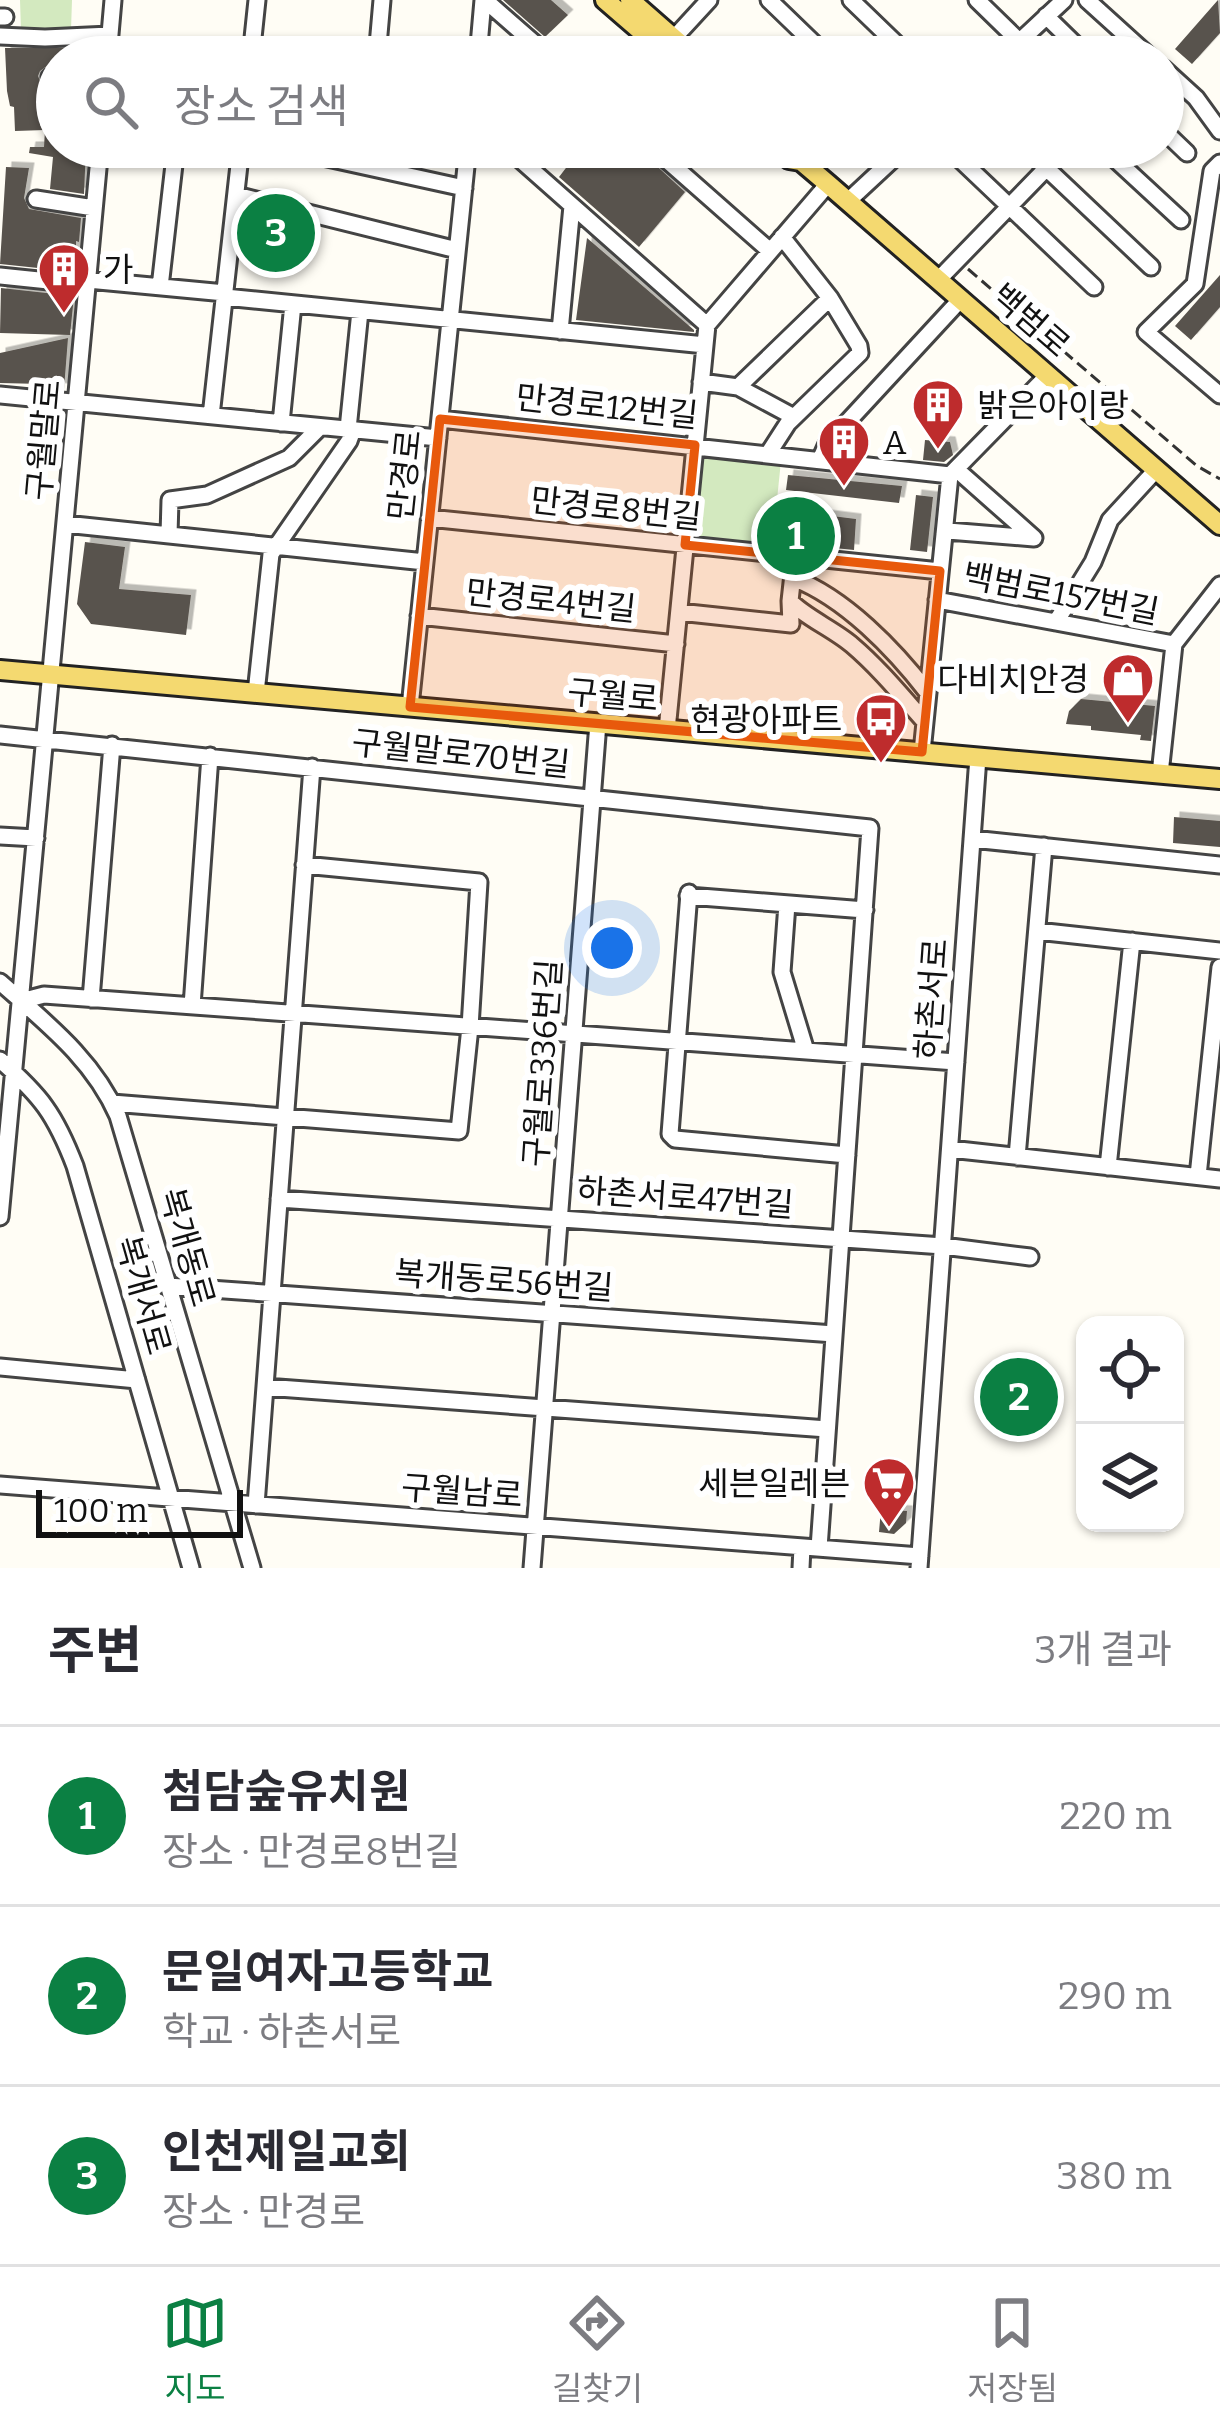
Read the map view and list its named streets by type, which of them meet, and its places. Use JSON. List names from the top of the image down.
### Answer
{
  "streets": {
    "main road": ["백범로", "구월로"],
    "street": [
      "만경로12번길",
      "구월말로",
      "만경로",
      "만경로8번길",
      "백범로157번길",
      "만경로4번길",
      "구월말로70번길",
      "하촌서로",
      "구월로336번길",
      "하촌서로47번길",
      "복개동로",
      "복개동로56번길",
      "복개서로",
      "구월남로"
    ]
  },
  "crossings": [
    ["만경로12번길", "만경로"],
    ["만경로12번길", "백범로157번길"],
    ["구월말로", "구월로"],
    ["구월말로", "구월말로70번길"],
    ["구월말로", "복개동로"],
    ["구월말로", "복개서로"],
    ["만경로", "만경로8번길"],
    ["만경로", "만경로4번길"],
    ["만경로", "구월로"],
    ["만경로8번길", "백범로157번길"],
    ["백범로157번길", "구월로"],
    ["구월로", "하촌서로"],
    ["구월로", "구월로336번길"],
    ["구월말로70번길", "구월로336번길"],
    ["하촌서로", "하촌서로47번길"],
    ["하촌서로", "구월남로"],
    ["구월로336번길", "하촌서로47번길"],
    ["구월로336번길", "복개동로56번길"],
    ["구월로336번길", "구월남로"],
    ["복개동로", "복개동로56번길"],
    ["복개동로", "구월남로"],
    ["복개서로", "구월남로"]
  ],
  "places": {
    "building": ["가", "밝은아이랑", "A"],
    "shop": ["다비치안경"],
    "bus stop": ["현광아파트"],
    "supermarket": ["세븐일레븐"]
  },
  "scale_bar": "100 m",
  "page": {
    "search": "장소 검색",
    "pins": ["3", "1", "2"],
    "scale": "100 m",
    "heading": ["주변", "3개 결과"],
    "list": [
      {
        "mark": "1",
        "name": "첨담숲유치원",
        "note": "장소 · 만경로8번길",
        "value": "220 m"
      },
      {
        "mark": "2",
        "name": "문일여자고등학교",
        "note": "학교 · 하촌서로",
        "value": "290 m"
      },
      {
        "mark": "3",
        "name": "인천제일교회",
        "note": "장소 · 만경로",
        "value": "380 m"
      }
    ],
    "nav": ["지도", "길찾기", "저장됨"]
  }
}
